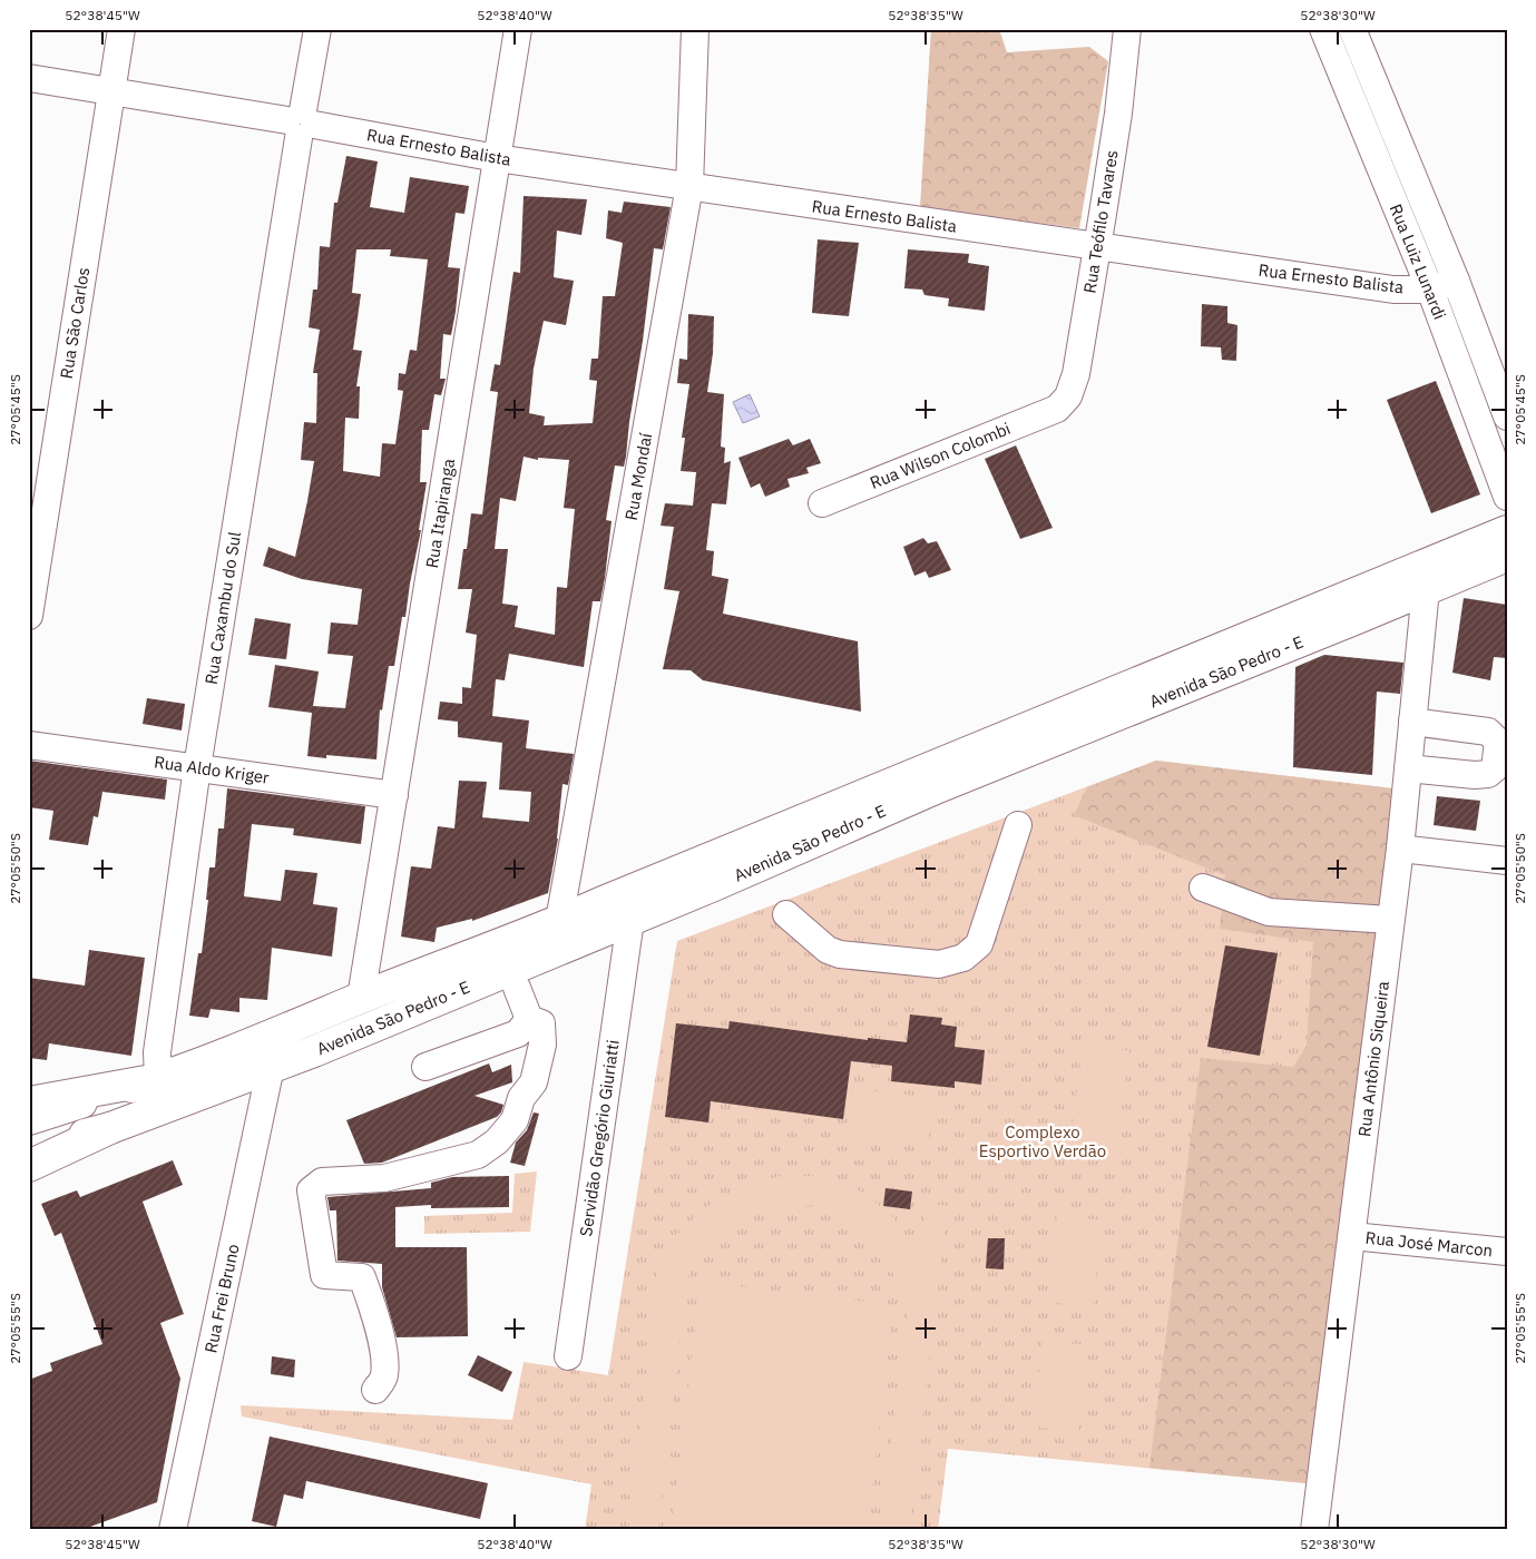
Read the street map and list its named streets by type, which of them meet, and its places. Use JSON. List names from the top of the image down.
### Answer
{
  "streets": {
    "main road": ["Avenida São Pedro - E"],
    "street": [
      "Rua Ernesto Balista",
      "Rua Teófilo Tavares",
      "Rua Luiz Lunardi",
      "Rua São Carlos",
      "Rua Wilson Colombi",
      "Rua Mondaí",
      "Rua Itapiranga",
      "Rua Caxambu do Sul",
      "Rua Aldo Kriger",
      "Rua Antônio Siqueira",
      "Servidão Gregório Giuriatti",
      "Rua José Marcon",
      "Rua Frei Bruno"
    ]
  },
  "crossings": [
    ["Rua Ernesto Balista", "Rua Teófilo Tavares"],
    ["Rua Ernesto Balista", "Rua Luiz Lunardi"],
    ["Rua Ernesto Balista", "Rua São Carlos"],
    ["Rua Ernesto Balista", "Rua Mondaí"],
    ["Rua Ernesto Balista", "Rua Itapiranga"],
    ["Rua Ernesto Balista", "Rua Caxambu do Sul"],
    ["Rua Teófilo Tavares", "Rua Wilson Colombi"],
    ["Rua Mondaí", "Avenida São Pedro - E"],
    ["Rua Itapiranga", "Avenida São Pedro - E"],
    ["Rua Itapiranga", "Rua Aldo Kriger"],
    ["Rua Caxambu do Sul", "Avenida São Pedro - E"],
    ["Rua Caxambu do Sul", "Rua Aldo Kriger"],
    ["Avenida São Pedro - E", "Rua Antônio Siqueira"],
    ["Avenida São Pedro - E", "Servidão Gregório Giuriatti"],
    ["Avenida São Pedro - E", "Rua Frei Bruno"],
    ["Rua Antônio Siqueira", "Rua José Marcon"]
  ],
  "parks": ["Complexo Esportivo Verdão"],
  "coordinates": [
    "52°38'45\"W",
    "52°38'40\"W",
    "52°38'35\"W",
    "52°38'30\"W",
    "27°05'45\"S",
    "27°05'50\"S",
    "27°05'55\"S"
  ]
}
